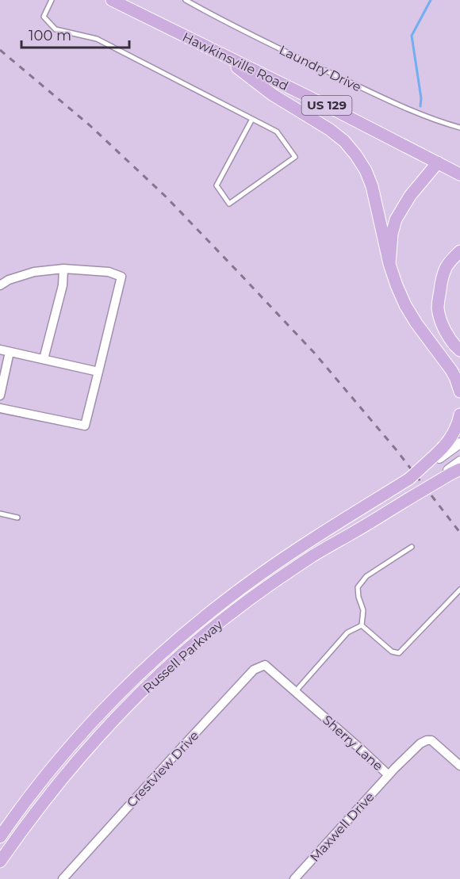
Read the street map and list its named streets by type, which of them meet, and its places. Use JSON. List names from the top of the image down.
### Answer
{
  "streets": {
    "main road": ["Hawkinsville Road", "US 129", "Russell Parkway"],
    "street": ["Sherry Lane", "Crestview Drive", "Maxwell Drive"],
    "lane": ["Laundry Drive"]
  },
  "crossings": [
    ["Sherry Lane", "Crestview Drive"],
    ["Sherry Lane", "Maxwell Drive"]
  ],
  "scale_bar": "100 m"
}
